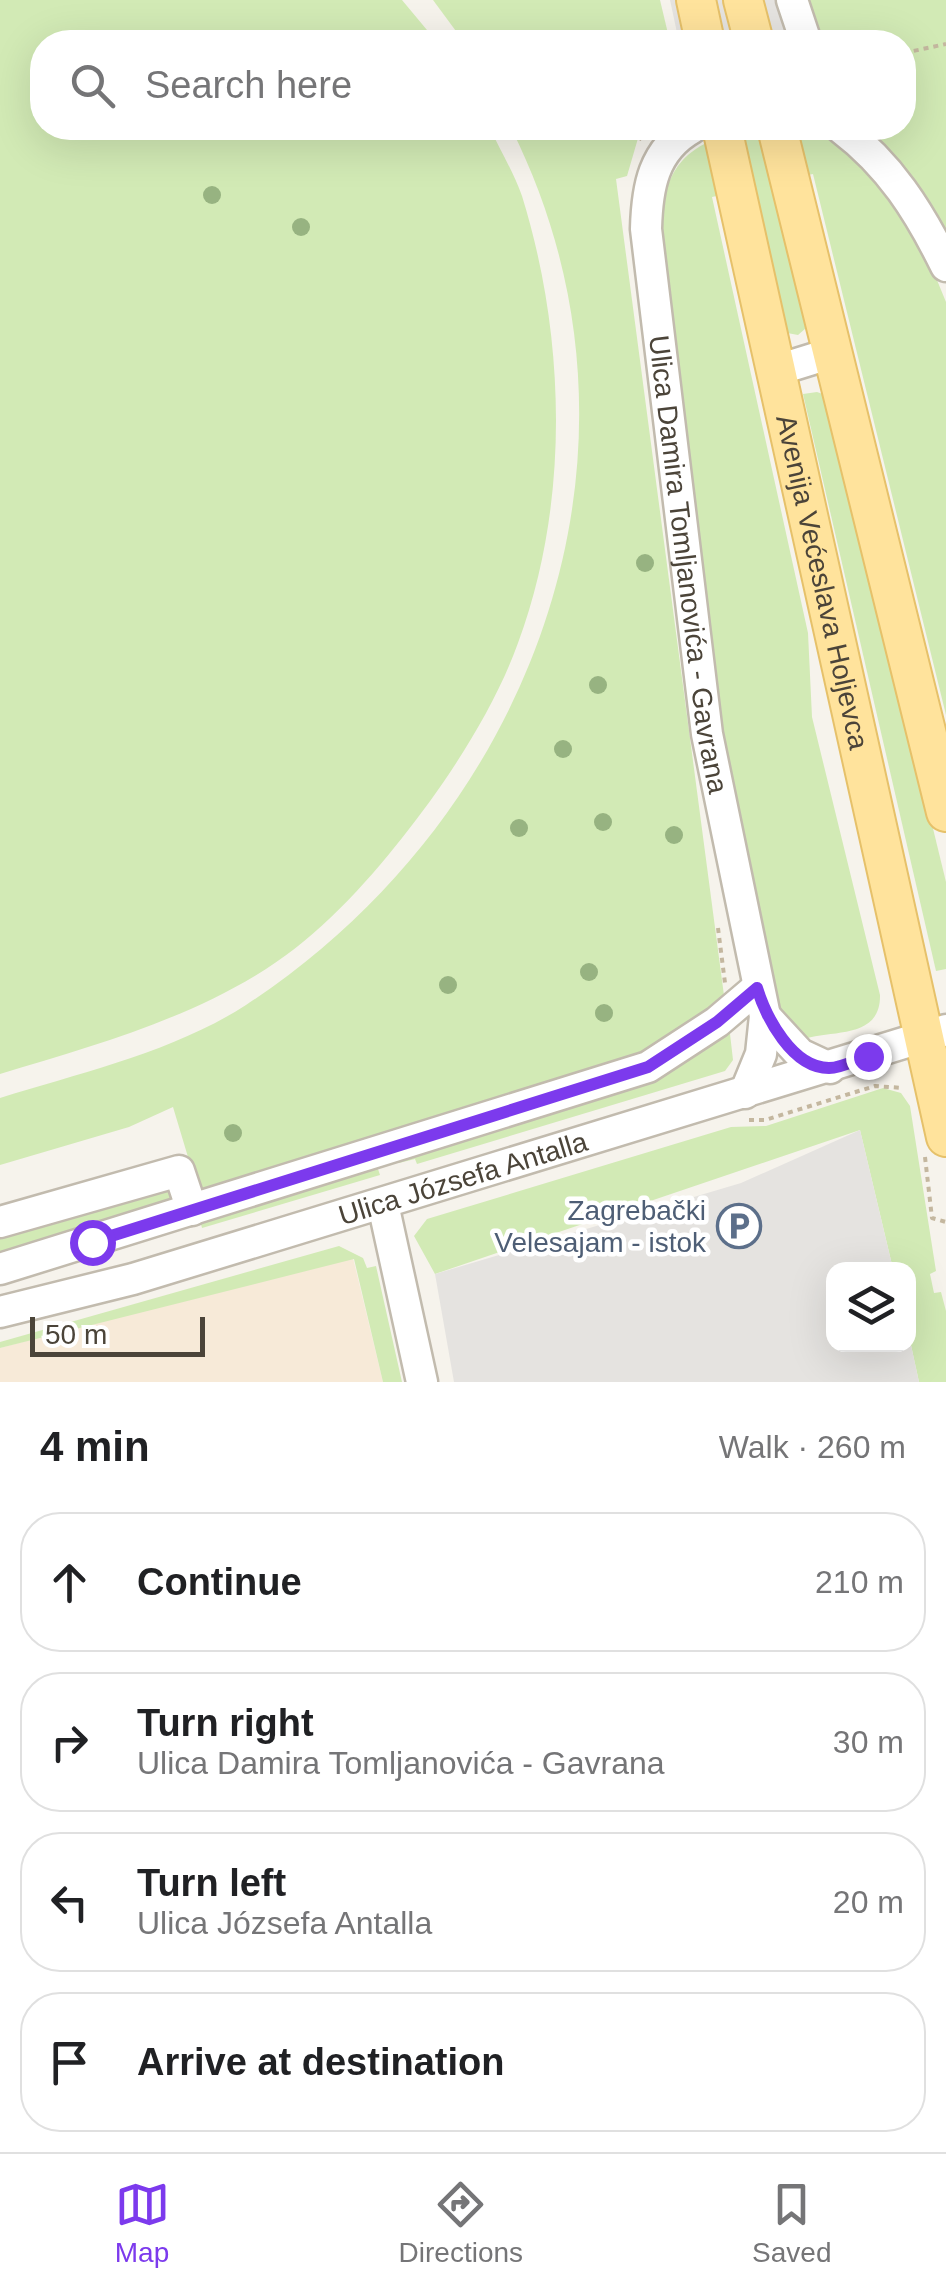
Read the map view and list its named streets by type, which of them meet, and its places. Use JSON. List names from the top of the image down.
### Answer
{
  "streets": {
    "main road": ["Avenija Većeslava Holjevca"],
    "street": ["Ulica Damira Tomljanovića - Gavrana", "Ulica Józsefa Antalla"]
  },
  "crossings": [
    ["Ulica Damira Tomljanovića - Gavrana", "Ulica Józsefa Antalla"],
    ["Avenija Većeslava Holjevca", "Ulica Józsefa Antalla"]
  ],
  "places": {
    "parking": ["Zagrebački Velesajam - istok"]
  },
  "scale_bar": "50 m",
  "page": {
    "search": "Search here",
    "scale": "50 m",
    "heading": ["4 min", "Walk · 260 m"],
    "list": [
      ["Continue", "210 m"],
      ["Turn right", "Ulica Damira Tomljanovića - Gavrana", "30 m"],
      ["Turn left", "Ulica Józsefa Antalla", "20 m"],
      "Arrive at destination"
    ],
    "nav": ["Map", "Directions", "Saved"]
  }
}
